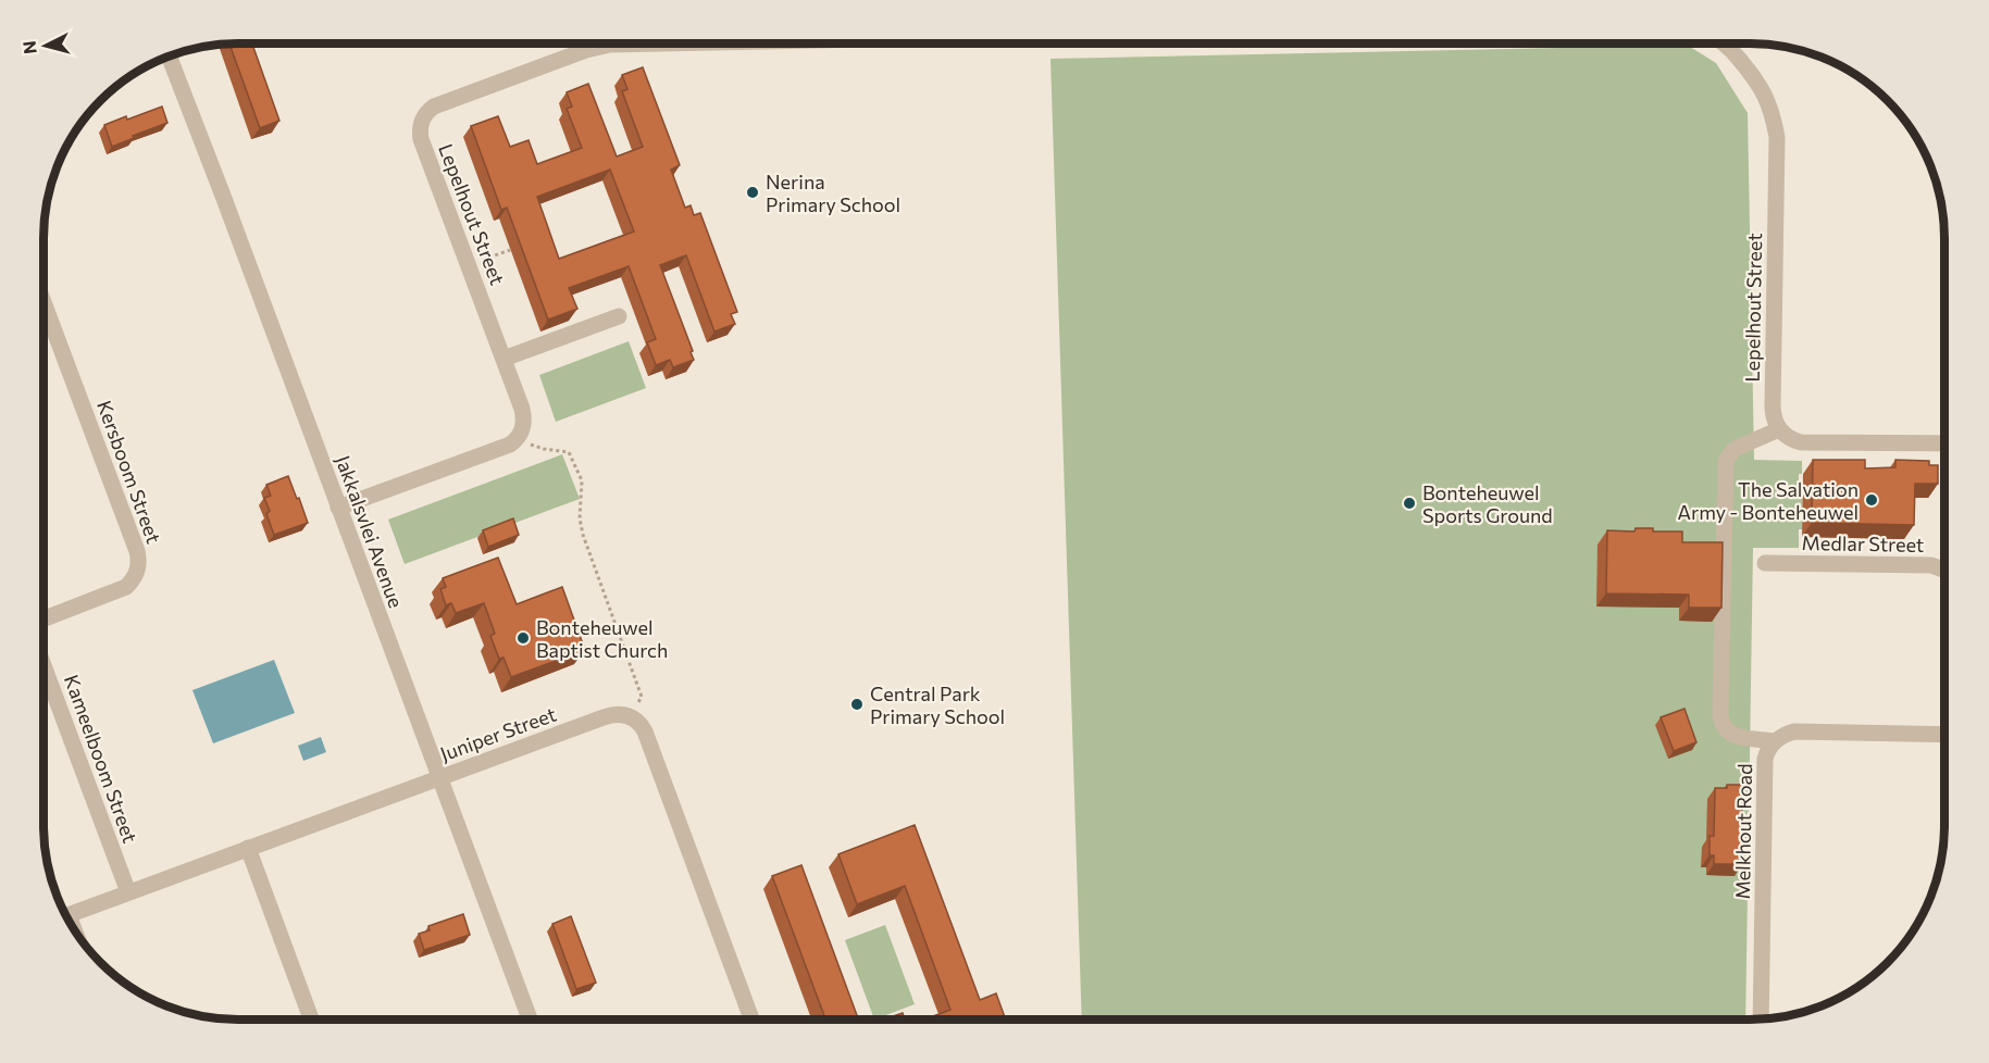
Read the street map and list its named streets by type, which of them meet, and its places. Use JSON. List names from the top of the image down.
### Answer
{
  "streets": {
    "street": [
      "Lepelhout Street",
      "Kersboom Street",
      "Jakkalsvlei Avenue",
      "Medlar Street",
      "Juniper Street",
      "Kameelboom Street",
      "Melkhout Road"
    ]
  },
  "crossings": [
    ["Jakkalsvlei Avenue", "Juniper Street"],
    ["Juniper Street", "Kameelboom Street"]
  ],
  "places": [
    "Nerina Primary School",
    "The Salvation Army - Bonteheuwel",
    "Bonteheuwel Sports Ground",
    "Bonteheuwel Baptist Church",
    "Central Park Primary School"
  ],
  "north": "left"
}
